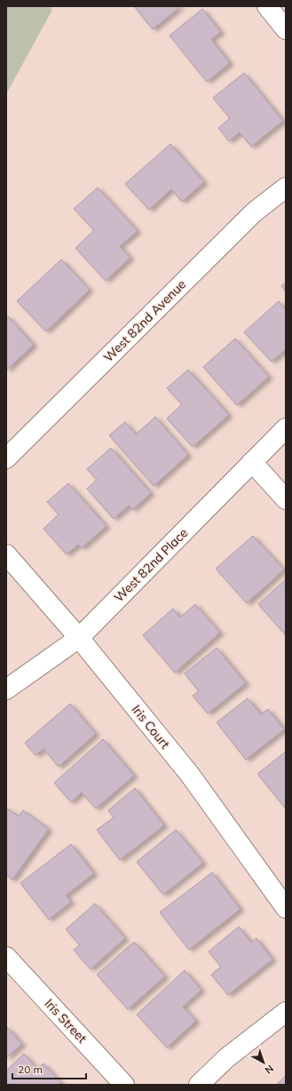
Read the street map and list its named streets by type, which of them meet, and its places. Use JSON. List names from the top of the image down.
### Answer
{
  "streets": {
    "street": [
      "West 82nd Avenue",
      "West 82nd Place",
      "Iris Court",
      "Iris Street"
    ]
  },
  "crossings": [
    ["West 82nd Place", "Iris Court"]
  ],
  "scale_bar": "20 m",
  "north": "bottom right"
}
